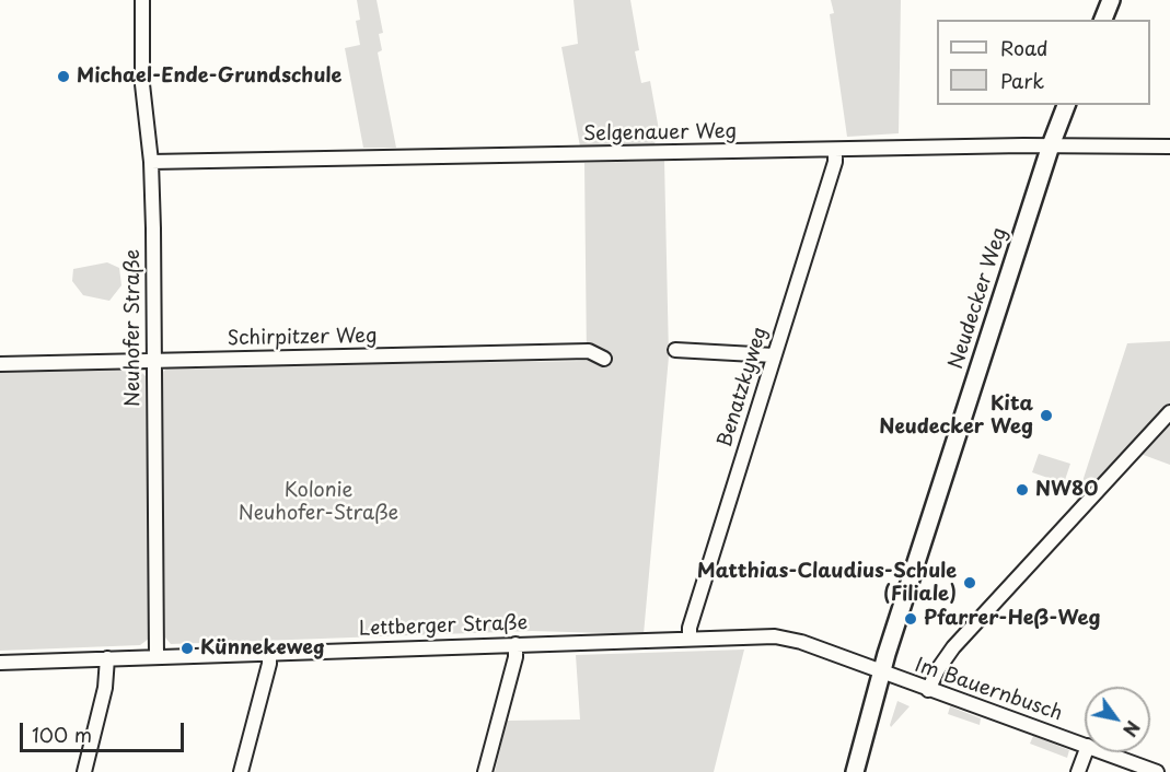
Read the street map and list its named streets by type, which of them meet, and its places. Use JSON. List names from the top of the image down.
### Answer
{
  "streets": {
    "street": [
      "Selgenauer Weg",
      "Neudecker Weg",
      "Neuhofer Straße",
      "Schirpitzer Weg",
      "Benatzkyweg",
      "Lettberger Straße",
      "Im Bauernbusch"
    ]
  },
  "crossings": [
    ["Selgenauer Weg", "Neudecker Weg"],
    ["Selgenauer Weg", "Neuhofer Straße"],
    ["Selgenauer Weg", "Benatzkyweg"],
    ["Neudecker Weg", "Lettberger Straße"],
    ["Neudecker Weg", "Im Bauernbusch"],
    ["Neuhofer Straße", "Schirpitzer Weg"],
    ["Neuhofer Straße", "Lettberger Straße"],
    ["Benatzkyweg", "Lettberger Straße"],
    ["Lettberger Straße", "Im Bauernbusch"]
  ],
  "parks": ["Kolonie Neuhofer-Straße"],
  "places": [
    "Michael-Ende-Grundschule",
    "Kita Neudecker Weg",
    "NW80",
    "Matthias-Claudius-Schule (Filiale)",
    "Pfarrer-Heß-Weg",
    "Künnekeweg"
  ],
  "legend": ["Road", "Park"],
  "scale_bar": "100 m",
  "north": "bottom right"
}
